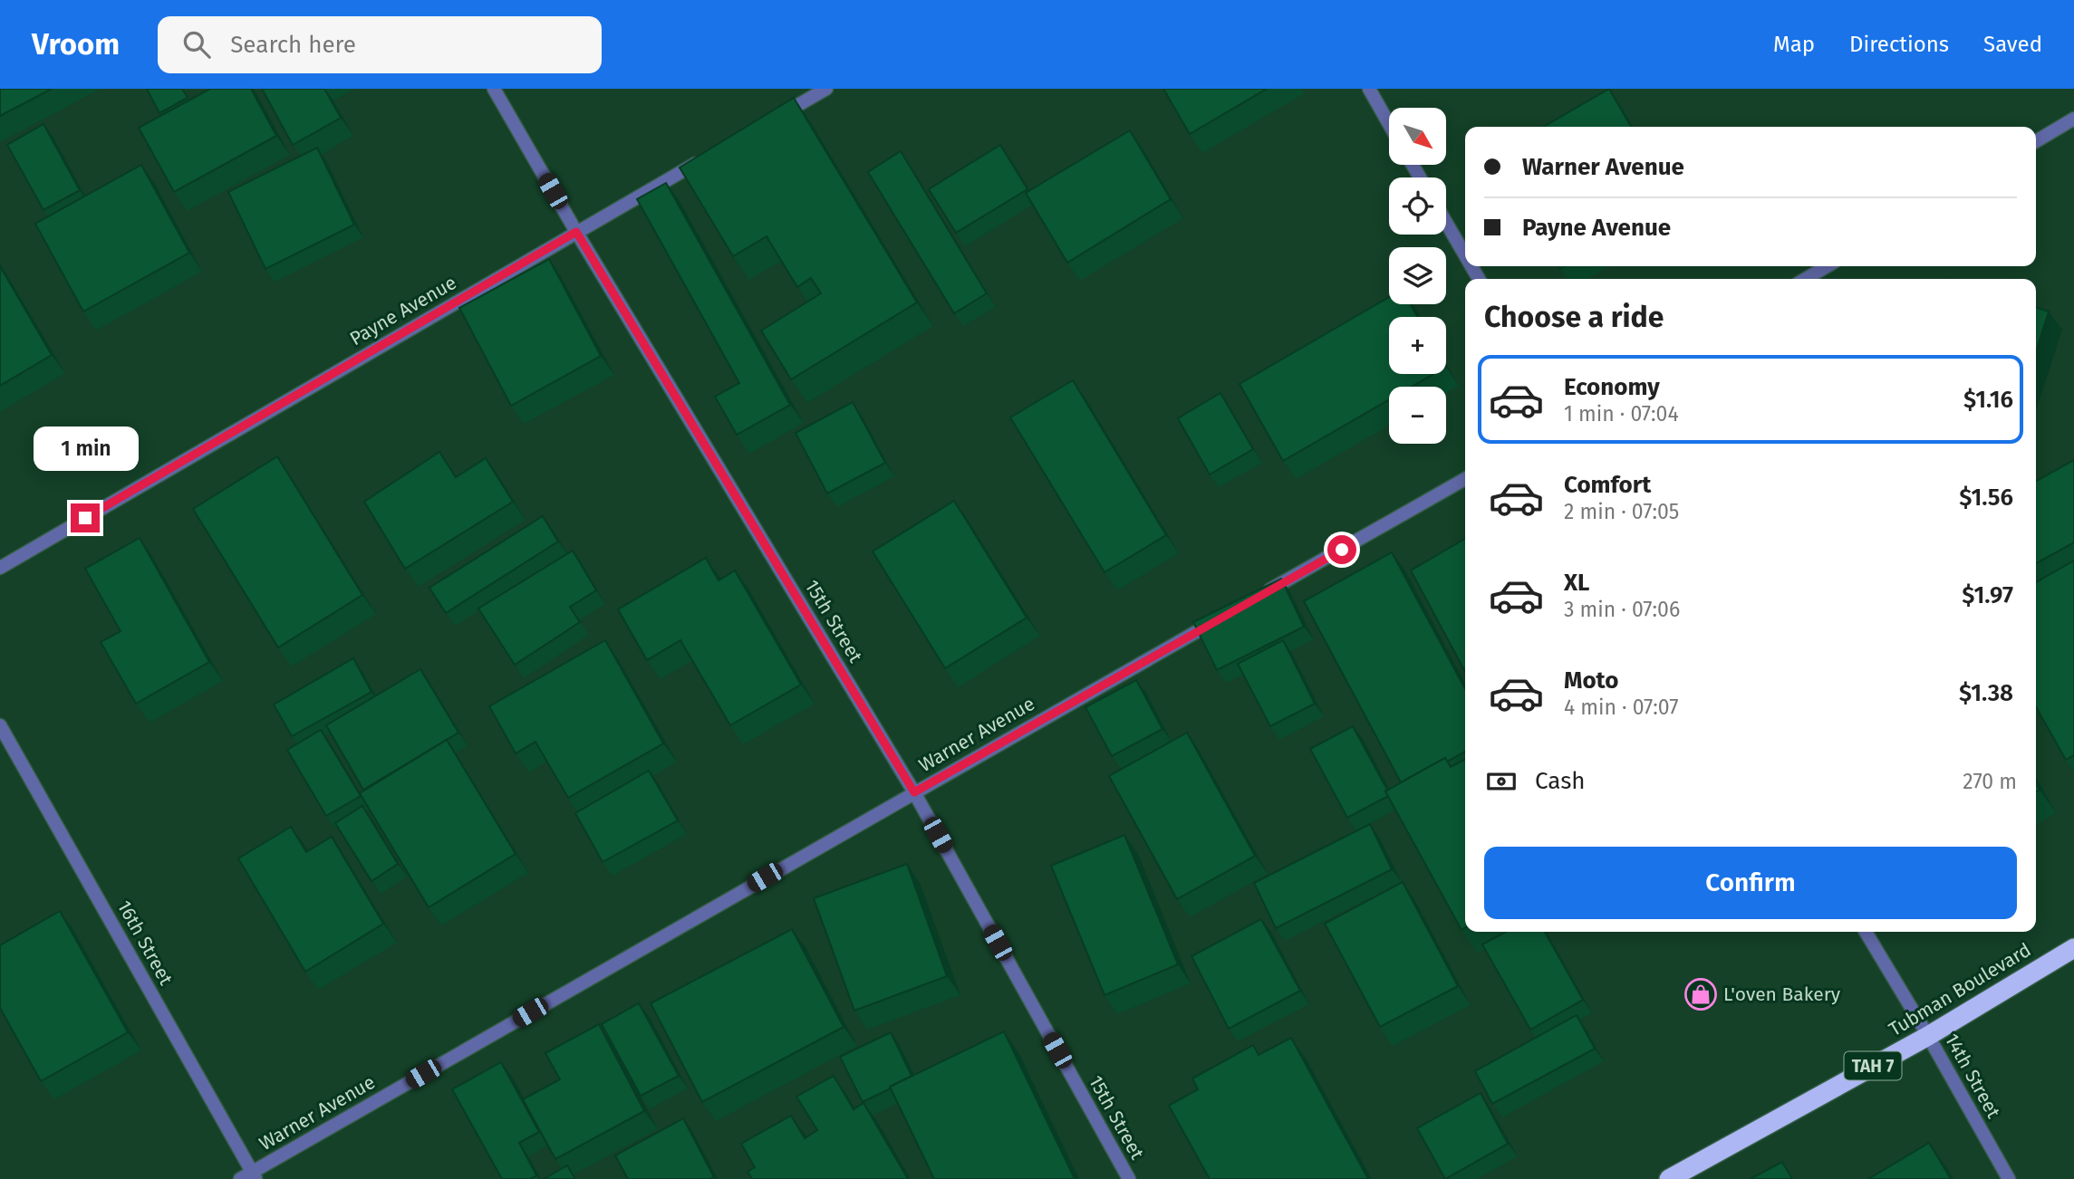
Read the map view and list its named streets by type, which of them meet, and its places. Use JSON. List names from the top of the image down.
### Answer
{
  "streets": {
    "highway": ["Tubman Boulevard", "TAH 7"],
    "street": [
      "Payne Avenue",
      "15th Street",
      "Warner Avenue",
      "16th Street",
      "14th Street"
    ]
  },
  "crossings": [
    ["Payne Avenue", "15th Street"],
    ["15th Street", "Warner Avenue"],
    ["Warner Avenue", "16th Street"],
    ["Tubman Boulevard", "14th Street"]
  ],
  "places": {
    "shop": ["L'oven Bakery"]
  },
  "north": "bottom right",
  "page": {
    "header": "Vroom",
    "search": "Search here",
    "nav": ["Map", "Directions", "Saved"],
    "map_buttons": ["+", "−"],
    "banner": ["Warner Avenue", "Payne Avenue"],
    "heading": "Choose a ride",
    "list": [
      {
        "name": "Economy",
        "note": "1 min · 07:04",
        "value": "$1.16"
      },
      {
        "name": "Comfort",
        "note": "2 min · 07:05",
        "value": "$1.56"
      },
      {
        "name": "XL",
        "note": "3 min · 07:06",
        "value": "$1.97"
      },
      {
        "name": "Moto",
        "note": "4 min · 07:07",
        "value": "$1.38"
      }
    ],
    "bubble": "1 min",
    "pay": ["Cash", "270 m"],
    "buttons": "Confirm"
  }
}
